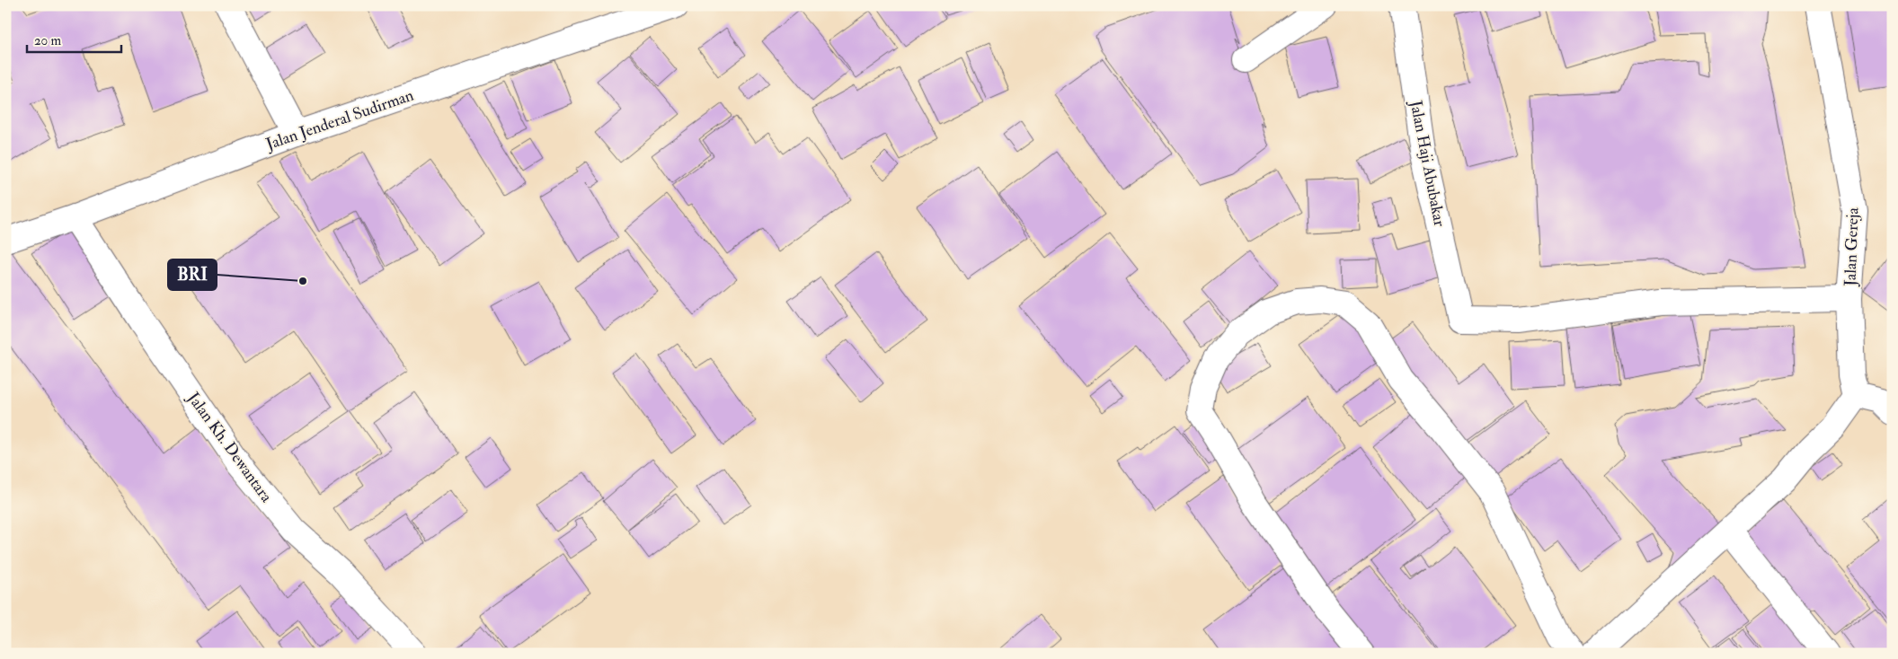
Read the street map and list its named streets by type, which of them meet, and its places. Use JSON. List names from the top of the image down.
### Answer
{
  "streets": {
    "main road": [
      "Jalan Jenderal Sudirman",
      "Jalan Haji Abubakar",
      "Jalan Gereja",
      "Jalan Kh. Dewantara"
    ]
  },
  "crossings": [
    ["Jalan Jenderal Sudirman", "Jalan Kh. Dewantara"],
    ["Jalan Haji Abubakar", "Jalan Gereja"]
  ],
  "places": ["BRI"],
  "scale_bar": "20 m"
}
